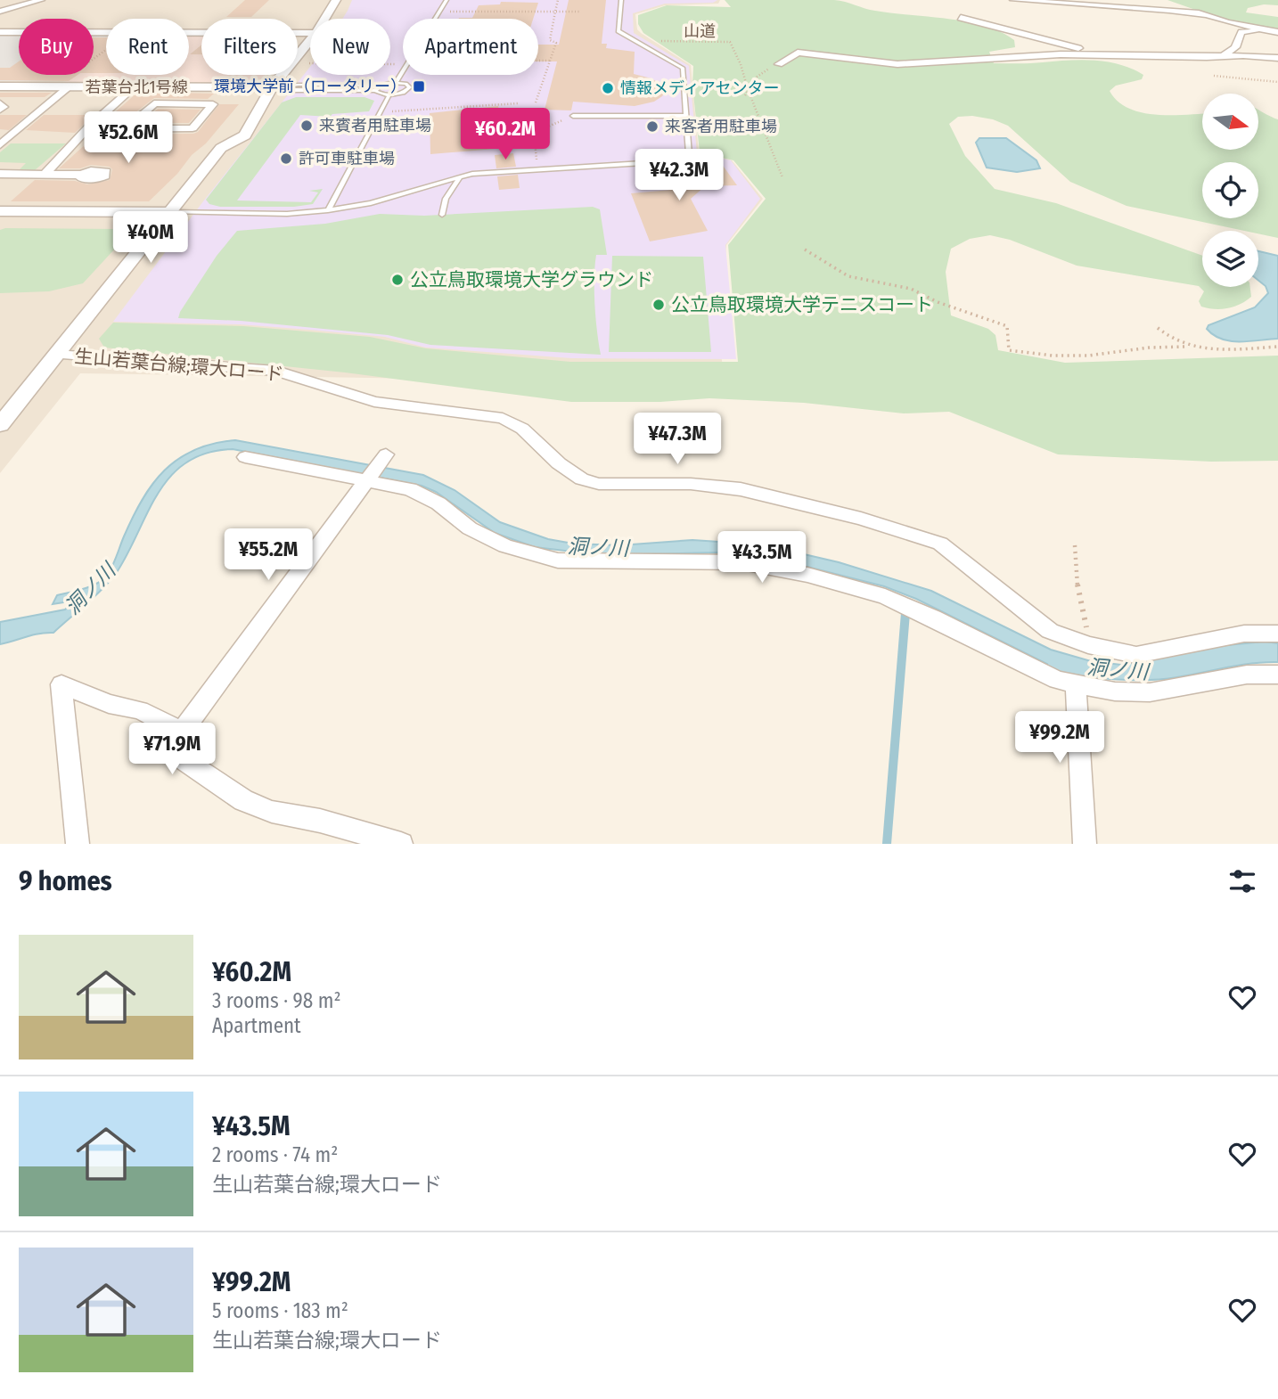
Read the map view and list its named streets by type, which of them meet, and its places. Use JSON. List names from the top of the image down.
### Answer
{
  "streets": {
    "street": ["若葉台北1号線", "生山若葉台線;環大ロード"],
    "path": ["山道"]
  },
  "water": ["洞ノ川"],
  "places": {
    "transit": ["環境大学前（ロータリー）"],
    "other": [
      "情報メディアセンター",
      "来賓者用駐車場",
      "来客者用駐車場",
      "許可車駐車場",
      "公立鳥取環境大学グラウンド",
      "公立鳥取環境大学テニスコート"
    ]
  },
  "north": "right",
  "page": {
    "chip": [
      "Buy",
      "Rent",
      "Filters",
      "New",
      "Apartment"
    ],
    "price": [
      "¥60.2M",
      "¥52.6M",
      "¥42.3M",
      "¥40M",
      "¥47.3M",
      "¥55.2M",
      "¥43.5M",
      "¥99.2M",
      "¥71.9M"
    ],
    "heading": "9 homes",
    "list": [
      {
        "name": "¥60.2M",
        "note": "3 rooms · 98 m² · Apartment"
      },
      {
        "name": "¥43.5M",
        "note": "2 rooms · 74 m² · 生山若葉台線;環大ロード"
      },
      {
        "name": "¥99.2M",
        "note": "5 rooms · 183 m² · 生山若葉台線;環大ロード"
      }
    ]
  }
}
